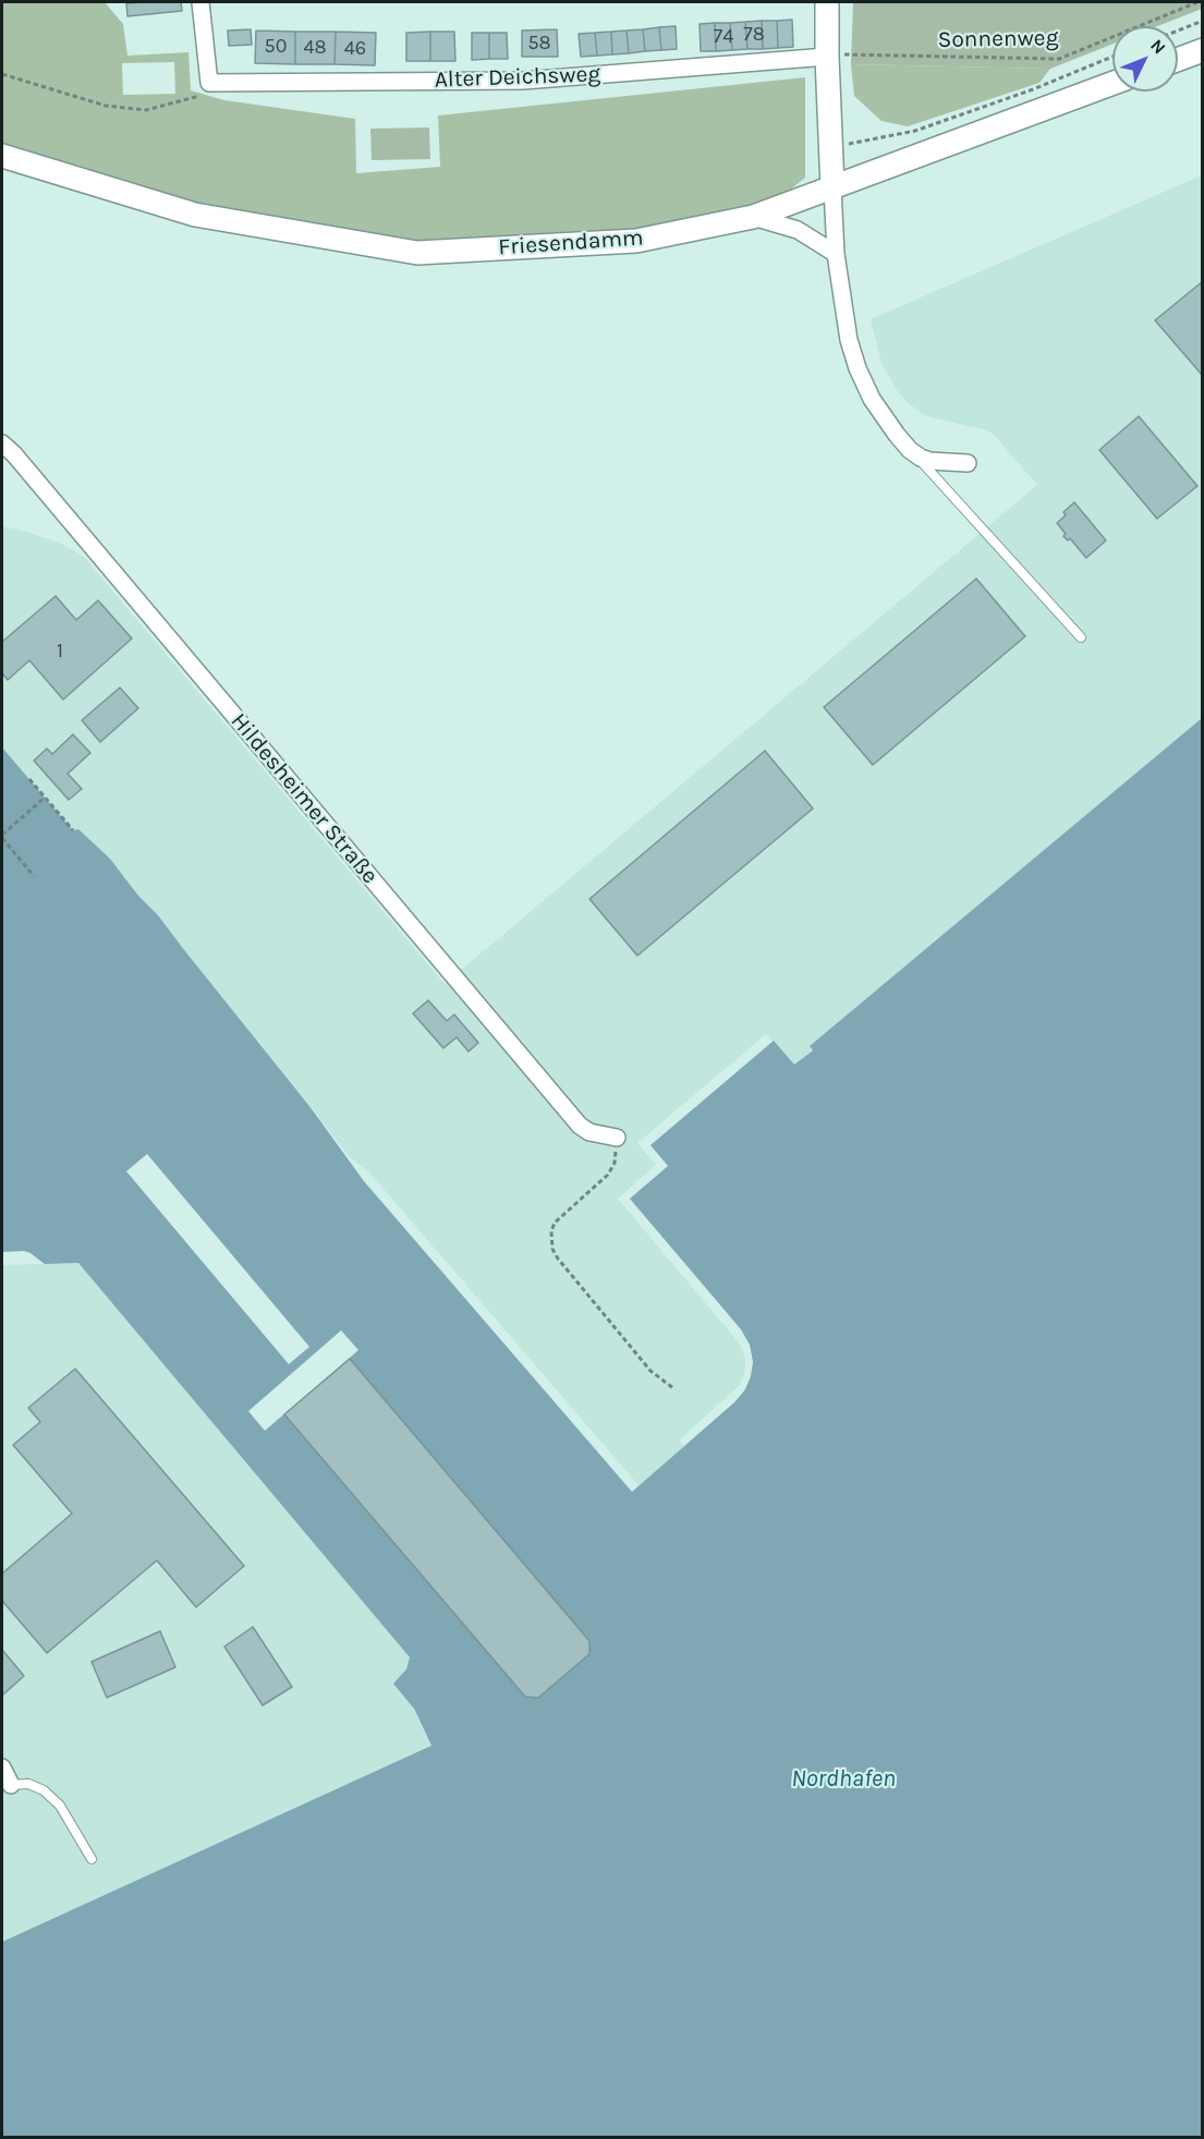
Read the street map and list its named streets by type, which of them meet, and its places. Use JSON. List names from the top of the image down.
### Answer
{
  "streets": {
    "main road": ["Friesendamm"],
    "street": ["Alter Deichsweg", "Hildesheimer Straße"],
    "path": ["Sonnenweg"]
  },
  "crossings": [
    ["Sonnenweg", "Alter Deichsweg"]
  ],
  "water": ["Nordhafen"],
  "house_numbers": [
    "78",
    "74",
    "58",
    "50",
    "48",
    "46",
    "1"
  ],
  "north": "top right"
}
